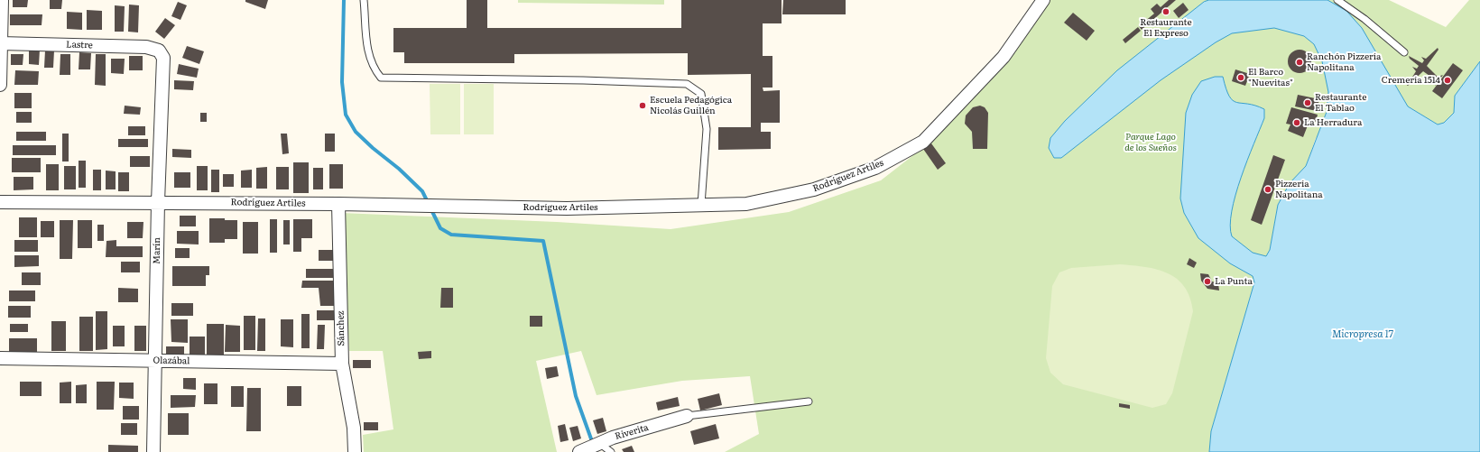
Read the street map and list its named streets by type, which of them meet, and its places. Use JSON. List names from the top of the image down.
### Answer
{
  "streets": {
    "street": [
      "Lastre",
      "Rodríguez Artiles",
      "Marín",
      "Sánchez",
      "Olazábal",
      "Riverita"
    ]
  },
  "crossings": [
    ["Lastre", "Marín"],
    ["Rodríguez Artiles", "Marín"],
    ["Rodríguez Artiles", "Sánchez"],
    ["Marín", "Olazábal"],
    ["Sánchez", "Olazábal"]
  ],
  "water": ["Micropresa 17"],
  "parks": ["Parque Lago de los Sueños"],
  "places": [
    "Restaurante El Expreso",
    "Ranchón Pizzería Napolitana",
    "El Barco \"Nuevitas\"",
    "Cremería 1514",
    "Restaurante El Tablao",
    "Escuela Pedagógica Nicolás Guillén",
    "La Herradura",
    "Pizzería Napolitana",
    "La Punta"
  ]
}
